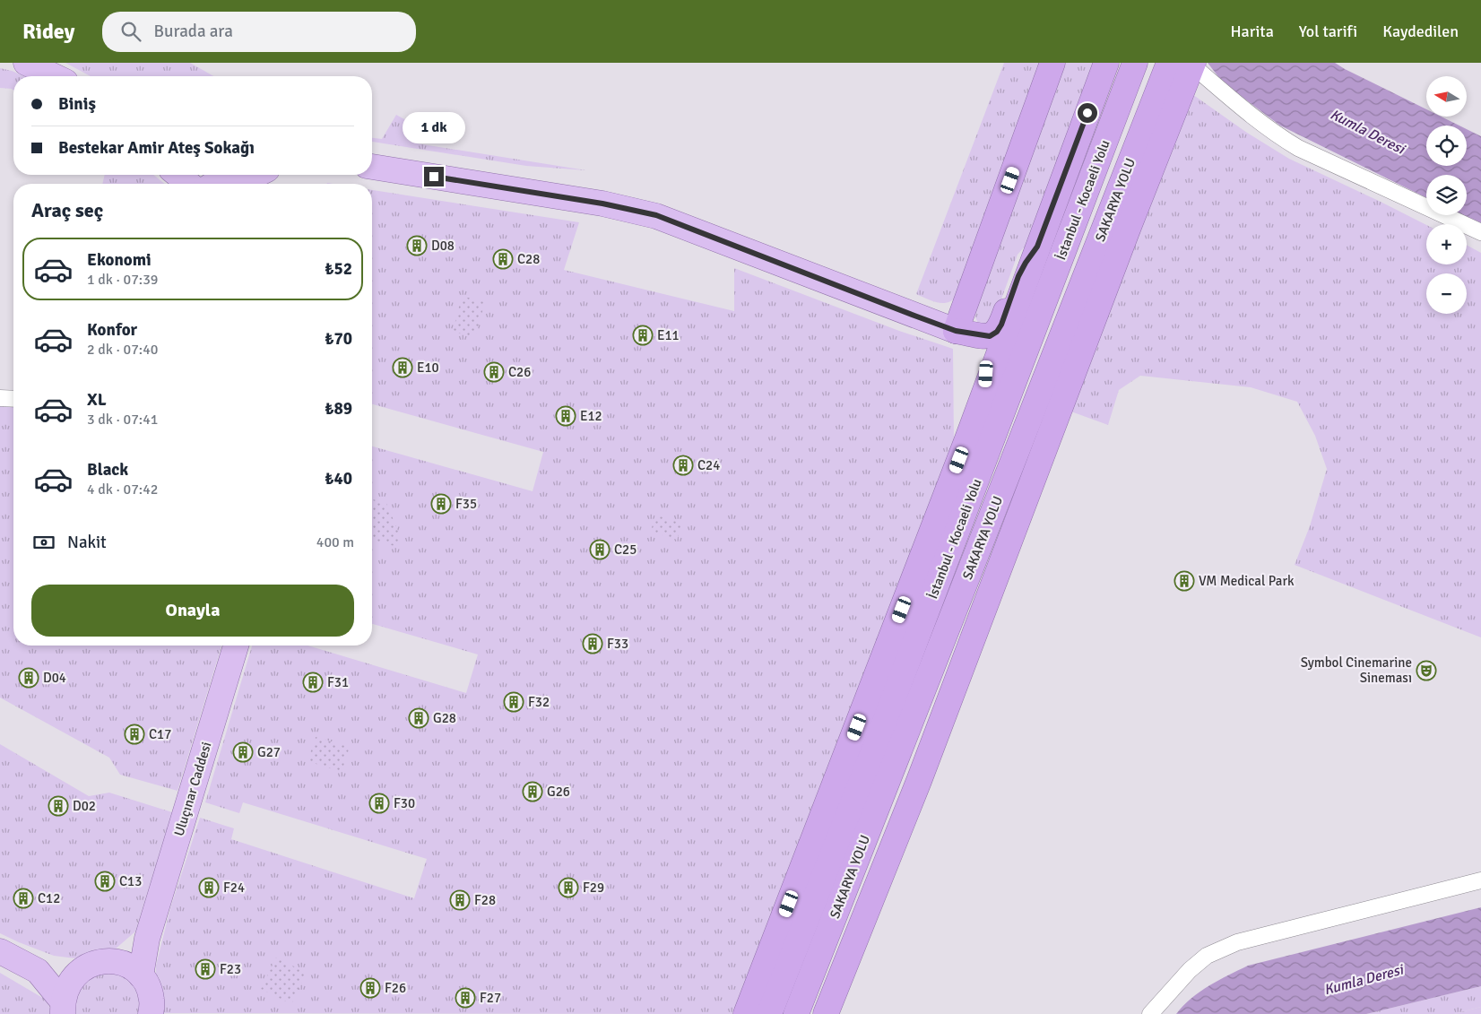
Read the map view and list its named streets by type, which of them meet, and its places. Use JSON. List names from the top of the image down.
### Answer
{
  "streets": {
    "highway": ["İstanbul - Kocaeli Yolu", "SAKARYA YOLU"],
    "main road": ["Uluçınar Caddesi"]
  },
  "water": ["Kumla Deresi"],
  "places": {
    "building": [
      "D08",
      "C28",
      "E11",
      "E10",
      "C26",
      "E12",
      "C24",
      "F35",
      "C25",
      "VM Medical Park",
      "F33",
      "D04",
      "F31",
      "F32",
      "G28",
      "C17",
      "G27",
      "G26",
      "F30",
      "D02",
      "C13",
      "F24",
      "F29",
      "C12",
      "F28",
      "F23",
      "F26",
      "F27"
    ],
    "theatre": ["Symbol Cinemarine Sineması"]
  },
  "north": "left",
  "page": {
    "header": "Ridey",
    "search": "Burada ara",
    "nav": ["Harita", "Yol tarifi", "Kaydedilen"],
    "map_buttons": ["+", "−"],
    "banner": ["Biniş", "Bestekar Amir Ateş Sokağı"],
    "bubble": "1 dk",
    "heading": "Araç seç",
    "list": [
      {
        "name": "Ekonomi",
        "note": "1 dk · 07:39",
        "value": "₺52"
      },
      {
        "name": "Konfor",
        "note": "2 dk · 07:40",
        "value": "₺70"
      },
      {
        "name": "XL",
        "note": "3 dk · 07:41",
        "value": "₺89"
      },
      {
        "name": "Black",
        "note": "4 dk · 07:42",
        "value": "₺40"
      }
    ],
    "pay": ["Nakit", "400 m"],
    "buttons": "Onayla"
  }
}
